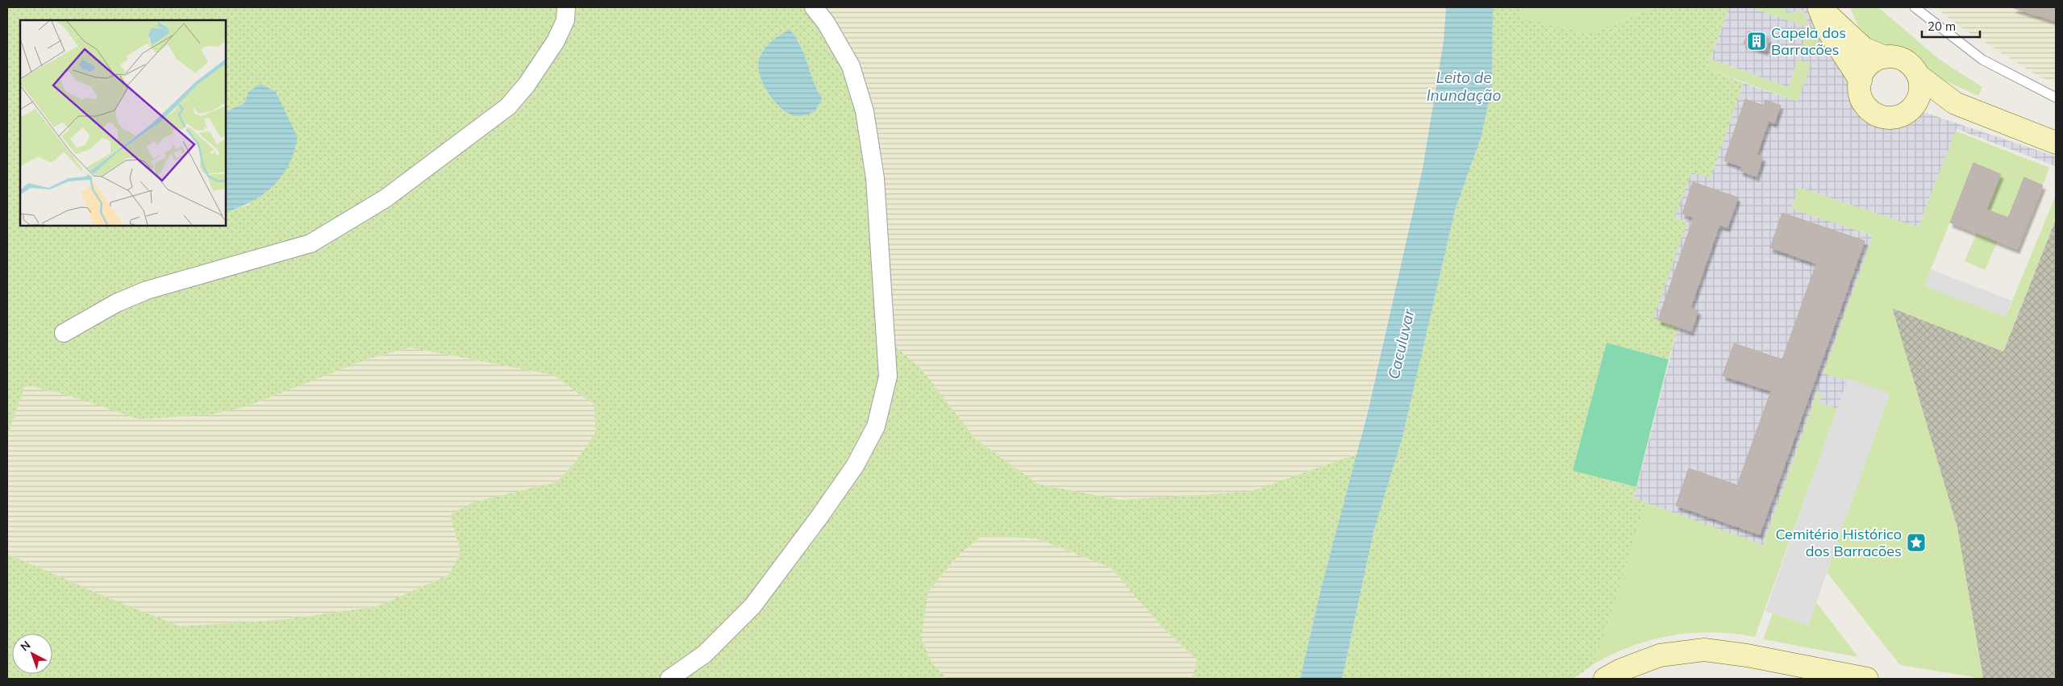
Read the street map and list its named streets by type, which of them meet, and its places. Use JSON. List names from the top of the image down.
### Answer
{
  "water": ["Leito de Inundação", "Caculuvar"],
  "places": {
    "building": ["Capela dos Barracões"],
    "place": ["Cemitério Histórico dos Barracões"]
  },
  "scale_bar": "20 m",
  "north": "top left"
}
